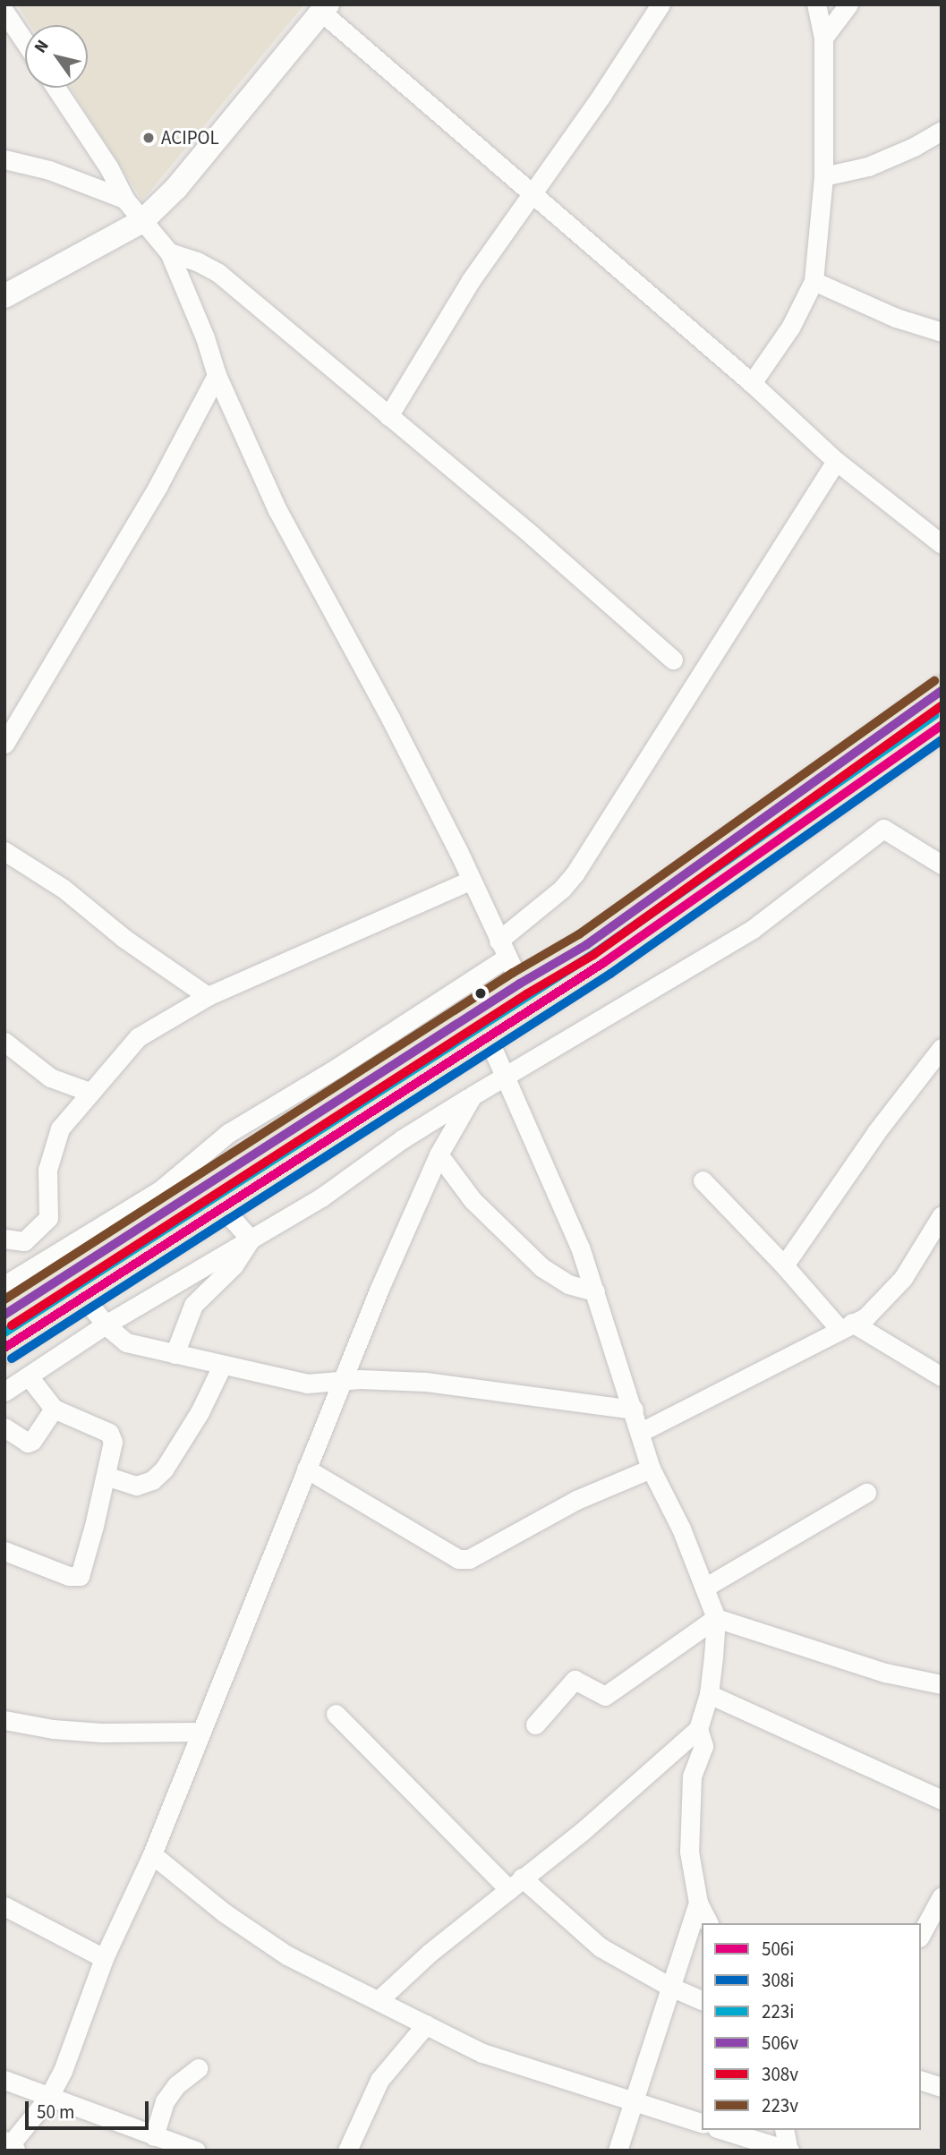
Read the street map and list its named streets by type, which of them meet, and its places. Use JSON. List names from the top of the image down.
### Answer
{
  "places": ["ACIPOL"],
  "lines": [
    "transit line 223v",
    "transit line 506v",
    "transit line 308v",
    "transit line 223i",
    "transit line 506i",
    "transit line 308i"
  ],
  "legend": [
    "506i",
    "308i",
    "223i",
    "506v",
    "308v",
    "223v"
  ],
  "scale_bar": "50 m",
  "north": "top left"
}
